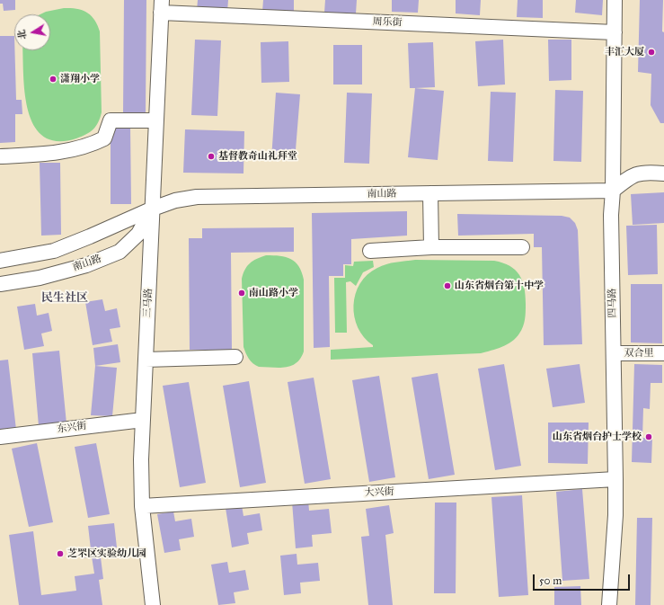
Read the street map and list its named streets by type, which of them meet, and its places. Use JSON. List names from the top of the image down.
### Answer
{
  "streets": {
    "street": [
      "周乐街",
      "南山路",
      "三马路",
      "四马路",
      "双合里",
      "东兴街",
      "大兴街"
    ]
  },
  "crossings": [
    ["周乐街", "三马路"],
    ["周乐街", "四马路"],
    ["南山路", "三马路"],
    ["南山路", "四马路"],
    ["三马路", "东兴街"],
    ["三马路", "大兴街"],
    ["四马路", "双合里"],
    ["四马路", "大兴街"]
  ],
  "districts": ["民生社区"],
  "places": [
    "丰汇大厦",
    "潇翔小学",
    "基督教奇山礼拜堂",
    "山东省烟台第十中学",
    "南山路小学",
    "山东省烟台护士学校",
    "芝罘区实验幼儿园"
  ],
  "scale_bar": "50 m",
  "north": "left"
}
